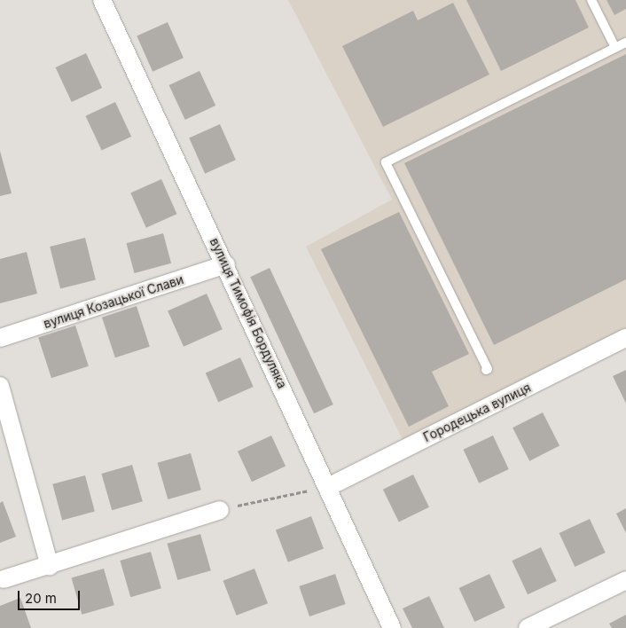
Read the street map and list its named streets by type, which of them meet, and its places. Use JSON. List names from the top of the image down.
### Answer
{
  "streets": {
    "street": ["вулиця Козацької Слави", "вулиця Тимофія Бордуляка", "Городецька вулиця"]
  },
  "crossings": [
    ["вулиця Козацької Слави", "вулиця Тимофія Бордуляка"],
    ["вулиця Тимофія Бордуляка", "Городецька вулиця"]
  ],
  "scale_bar": "20 m"
}
